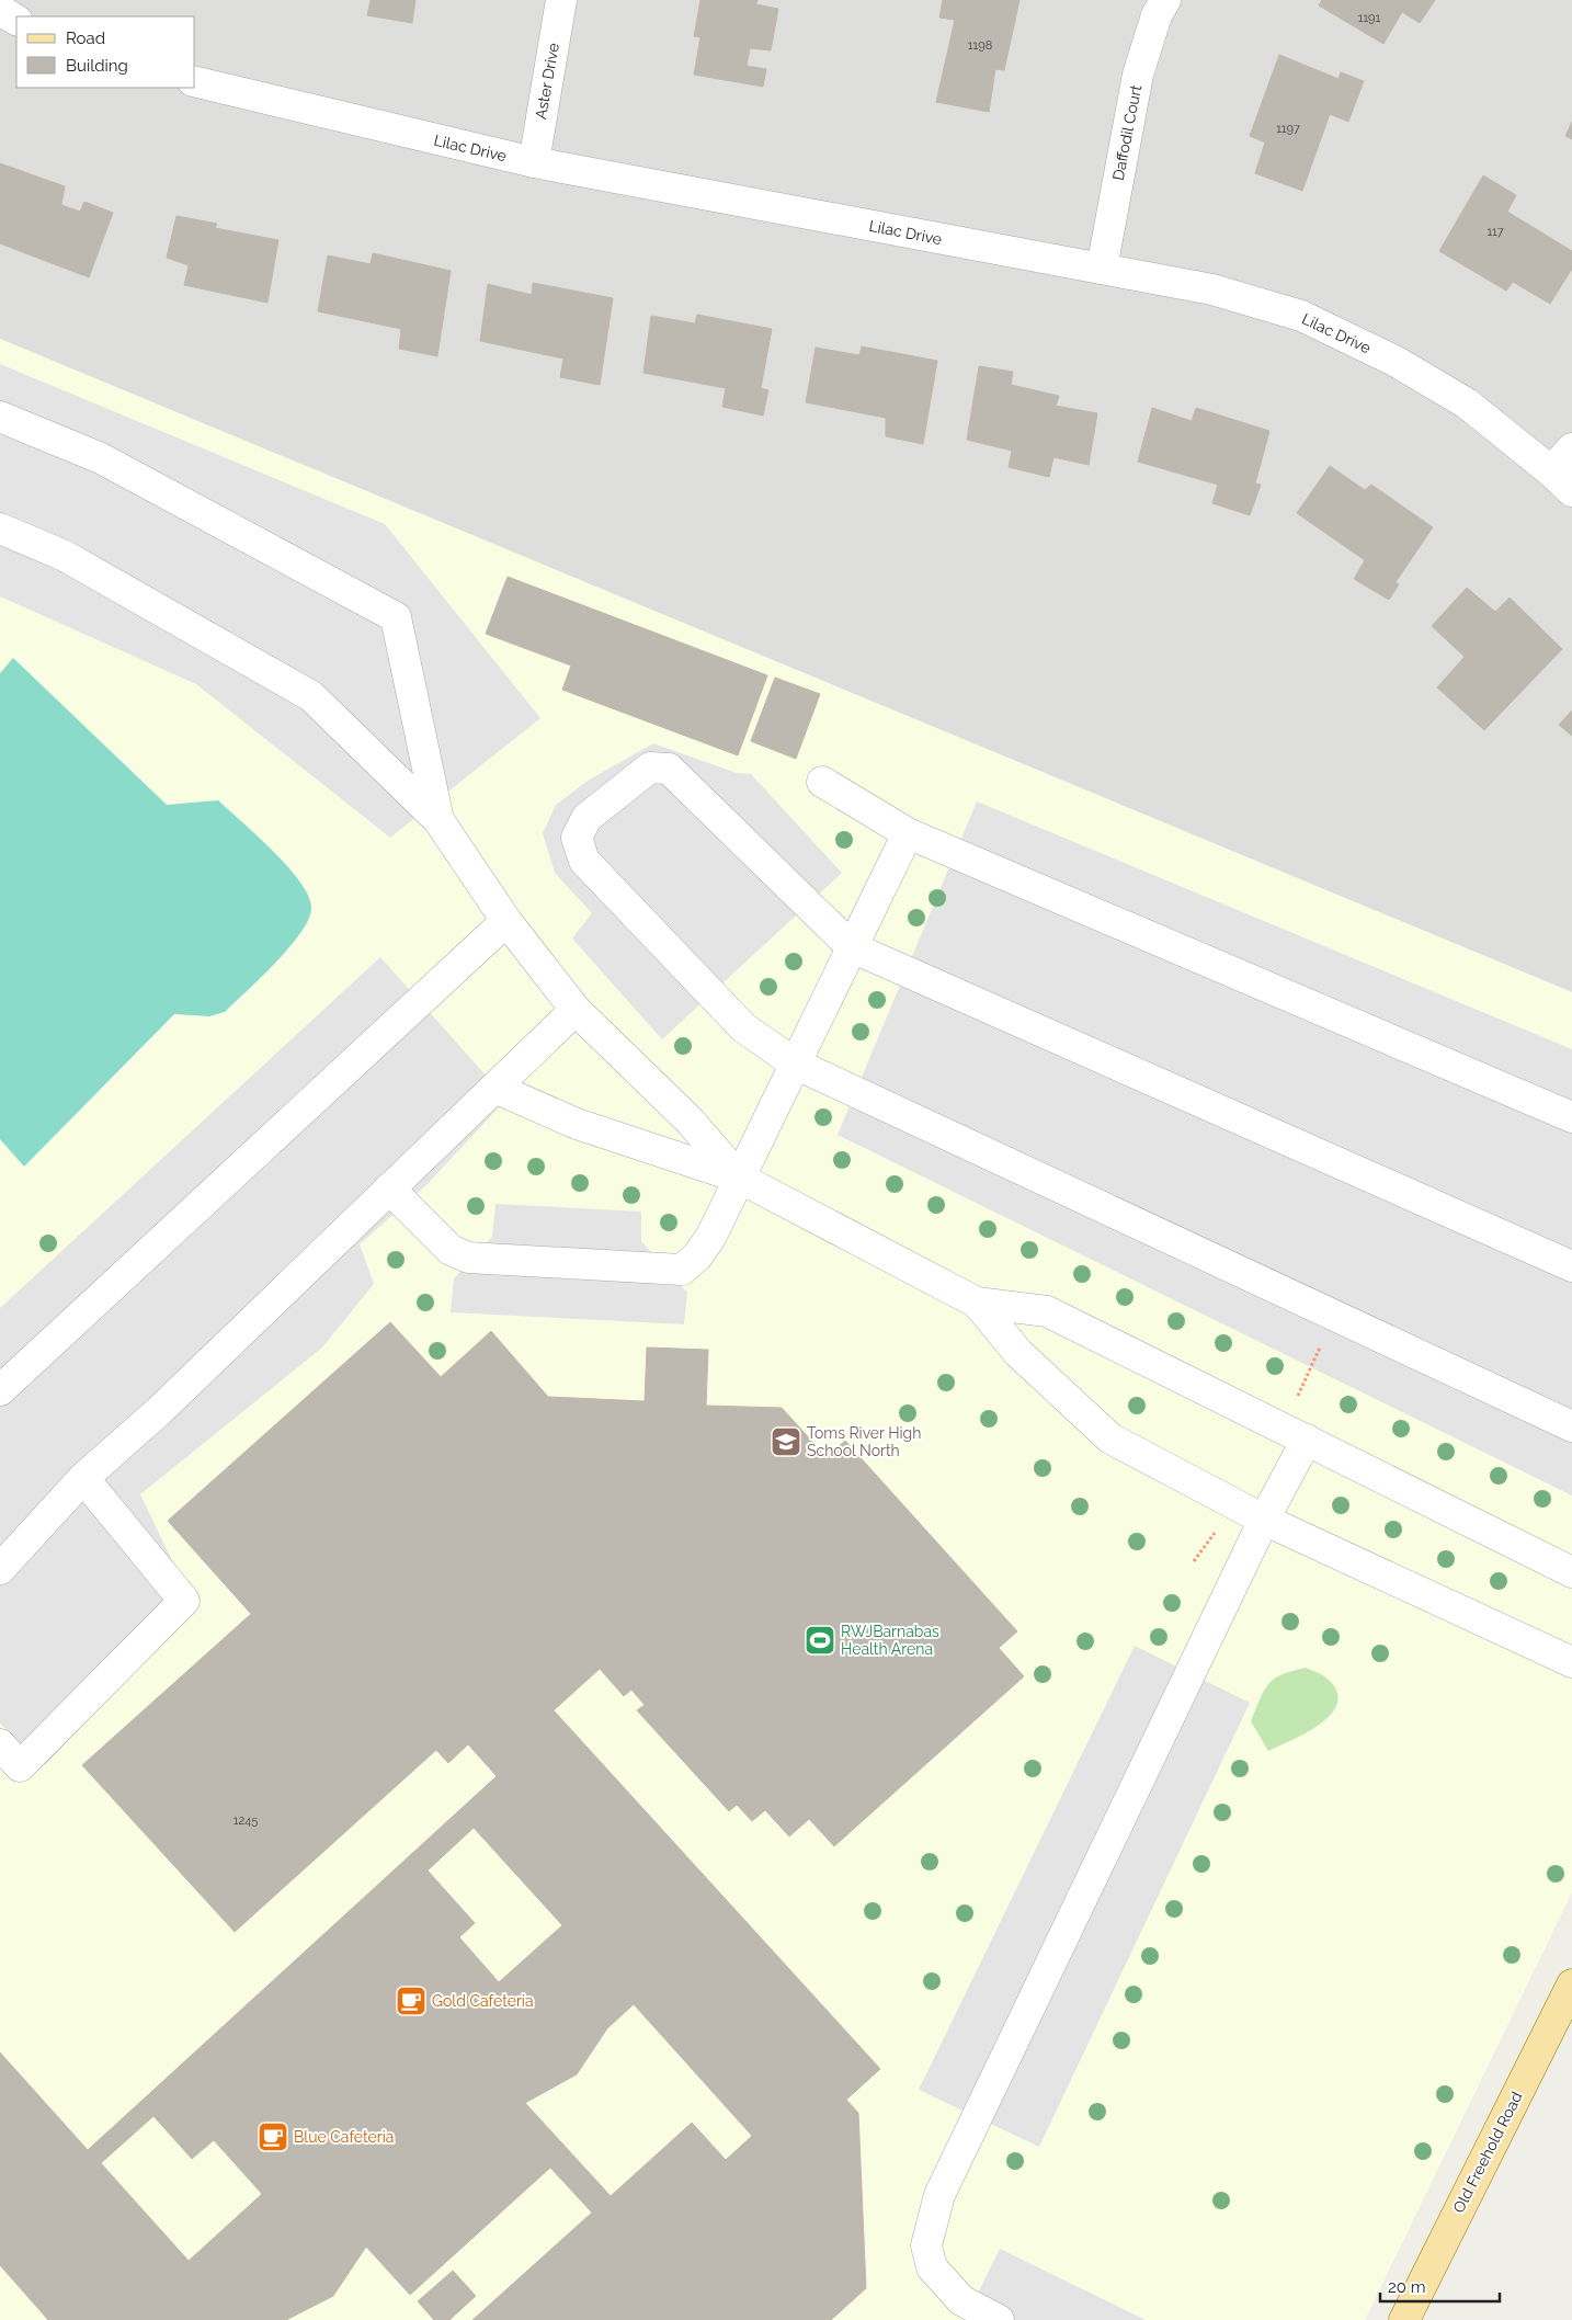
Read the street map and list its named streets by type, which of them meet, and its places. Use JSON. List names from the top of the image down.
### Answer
{
  "streets": {
    "main road": ["Old Freehold Road"],
    "street": ["Aster Drive", "Daffodil Court", "Lilac Drive"]
  },
  "crossings": [
    ["Aster Drive", "Lilac Drive"],
    ["Daffodil Court", "Lilac Drive"]
  ],
  "places": {
    "school or university": ["Toms River High School North"],
    "sports": ["RWJBarnabas Health Arena"],
    "cafe": ["Gold Cafeteria", "Blue Cafeteria"]
  },
  "house_numbers": [
    "1191",
    "1198",
    "1197",
    "117",
    "1245"
  ],
  "legend": ["Road", "Building"],
  "scale_bar": "20 m"
}
